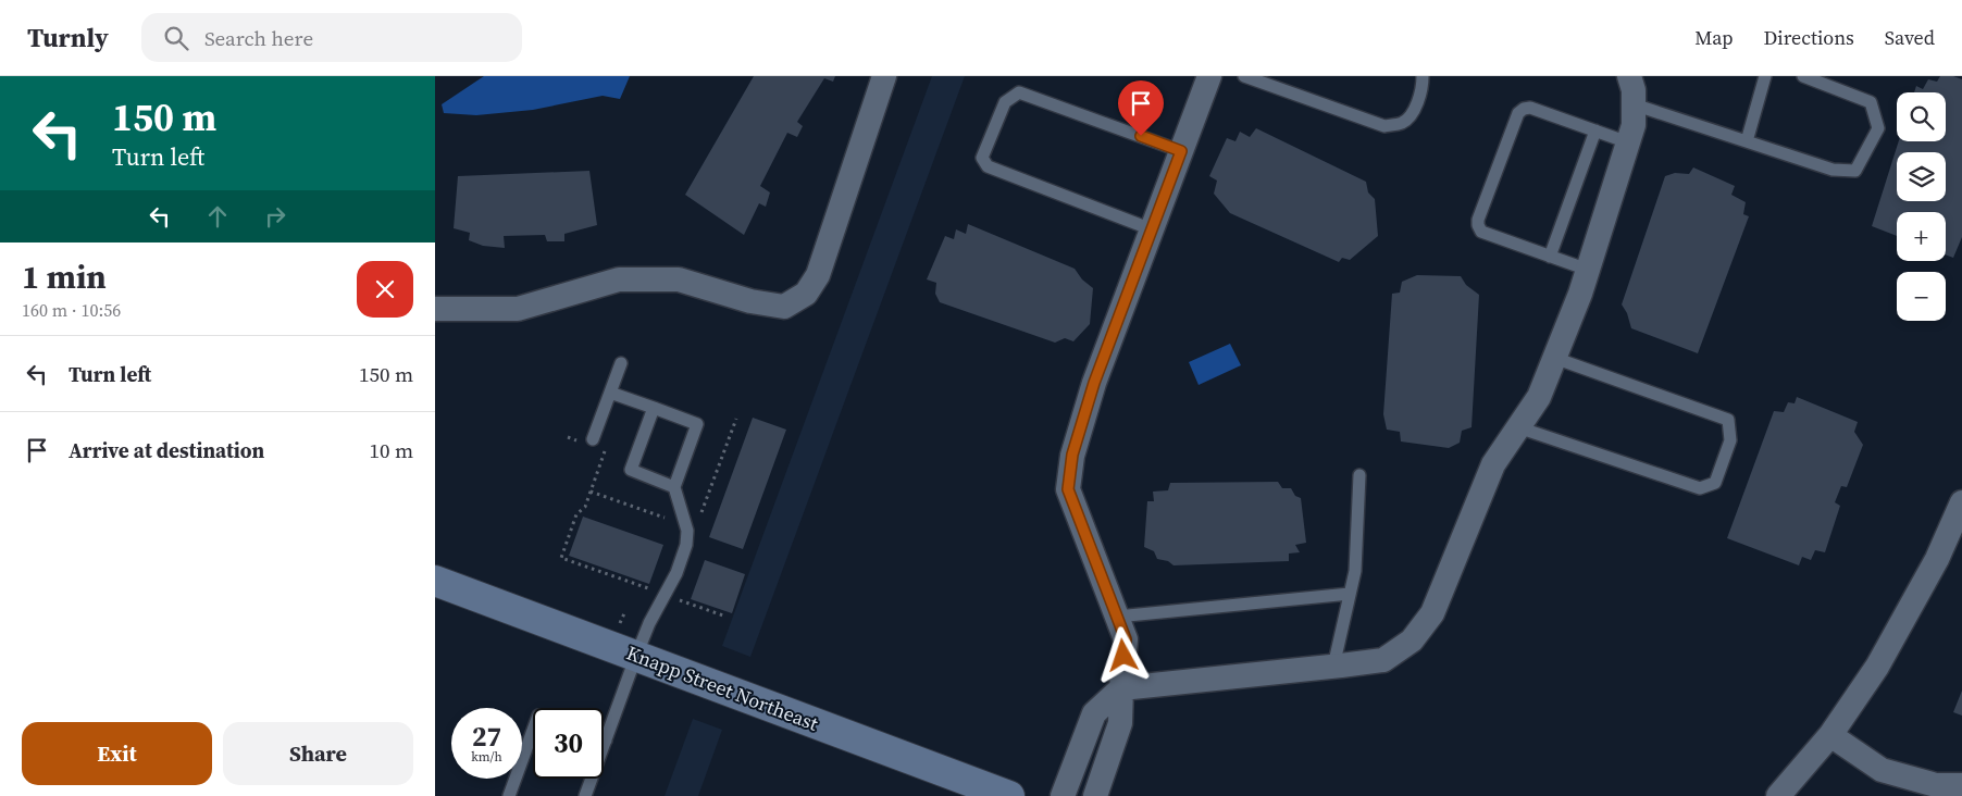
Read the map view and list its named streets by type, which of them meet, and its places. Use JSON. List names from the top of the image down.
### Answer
{
  "streets": {
    "main road": ["Knapp Street Northeast"]
  },
  "page": {
    "header": "Turnly",
    "search": "Search here",
    "nav": ["Map", "Directions", "Saved"],
    "turn": ["150 m", "Turn left"],
    "map_buttons": ["+", "−"],
    "heading": ["1 min", "160 m · 10:56"],
    "list": [
      {
        "name": "Turn left",
        "value": "150 m"
      },
      {
        "name": "Arrive at destination",
        "value": "10 m"
      }
    ],
    "speed": "27 km/h",
    "limit": "30",
    "buttons": ["Exit", "Share"]
  }
}
